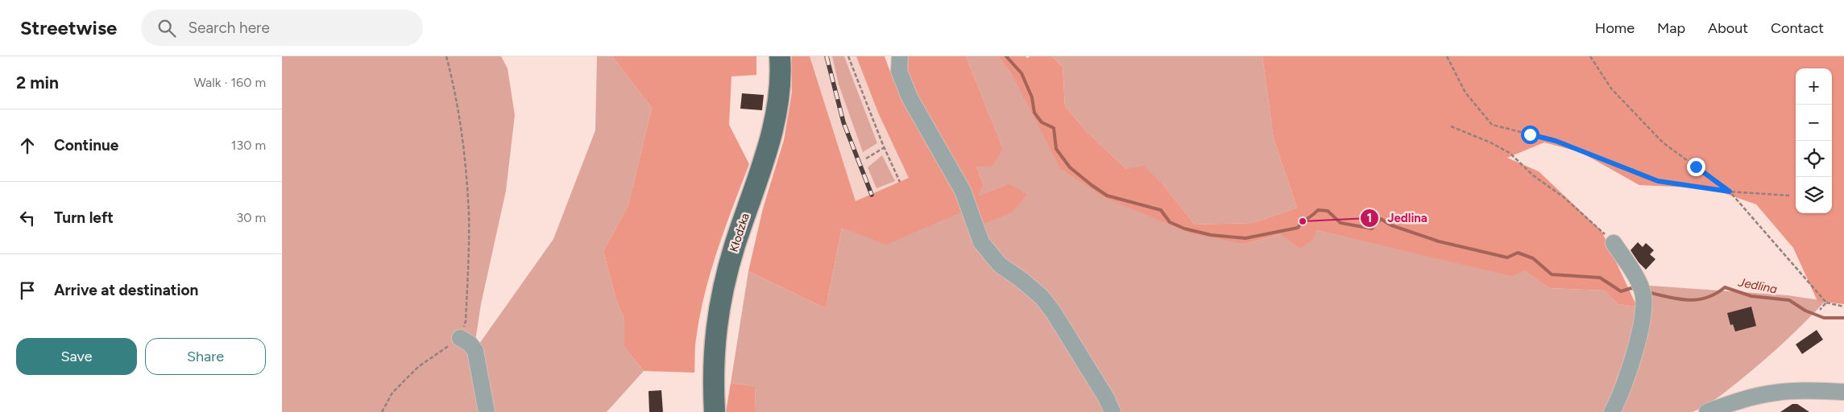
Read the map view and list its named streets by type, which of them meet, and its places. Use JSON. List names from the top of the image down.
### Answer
{
  "streets": {
    "main road": ["Kłodzka"]
  },
  "water": ["Jedlina"],
  "places": ["Jedlina"],
  "page": {
    "header": "Streetwise",
    "search": "Search here",
    "nav": [
      "Home",
      "Map",
      "About",
      "Contact"
    ],
    "heading": ["2 min", "Walk · 160 m"],
    "map_buttons": ["+", "−"],
    "list": [
      ["Continue", "130 m"],
      ["Turn left", "30 m"],
      "Arrive at destination"
    ],
    "buttons": ["Save", "Share"]
  }
}
